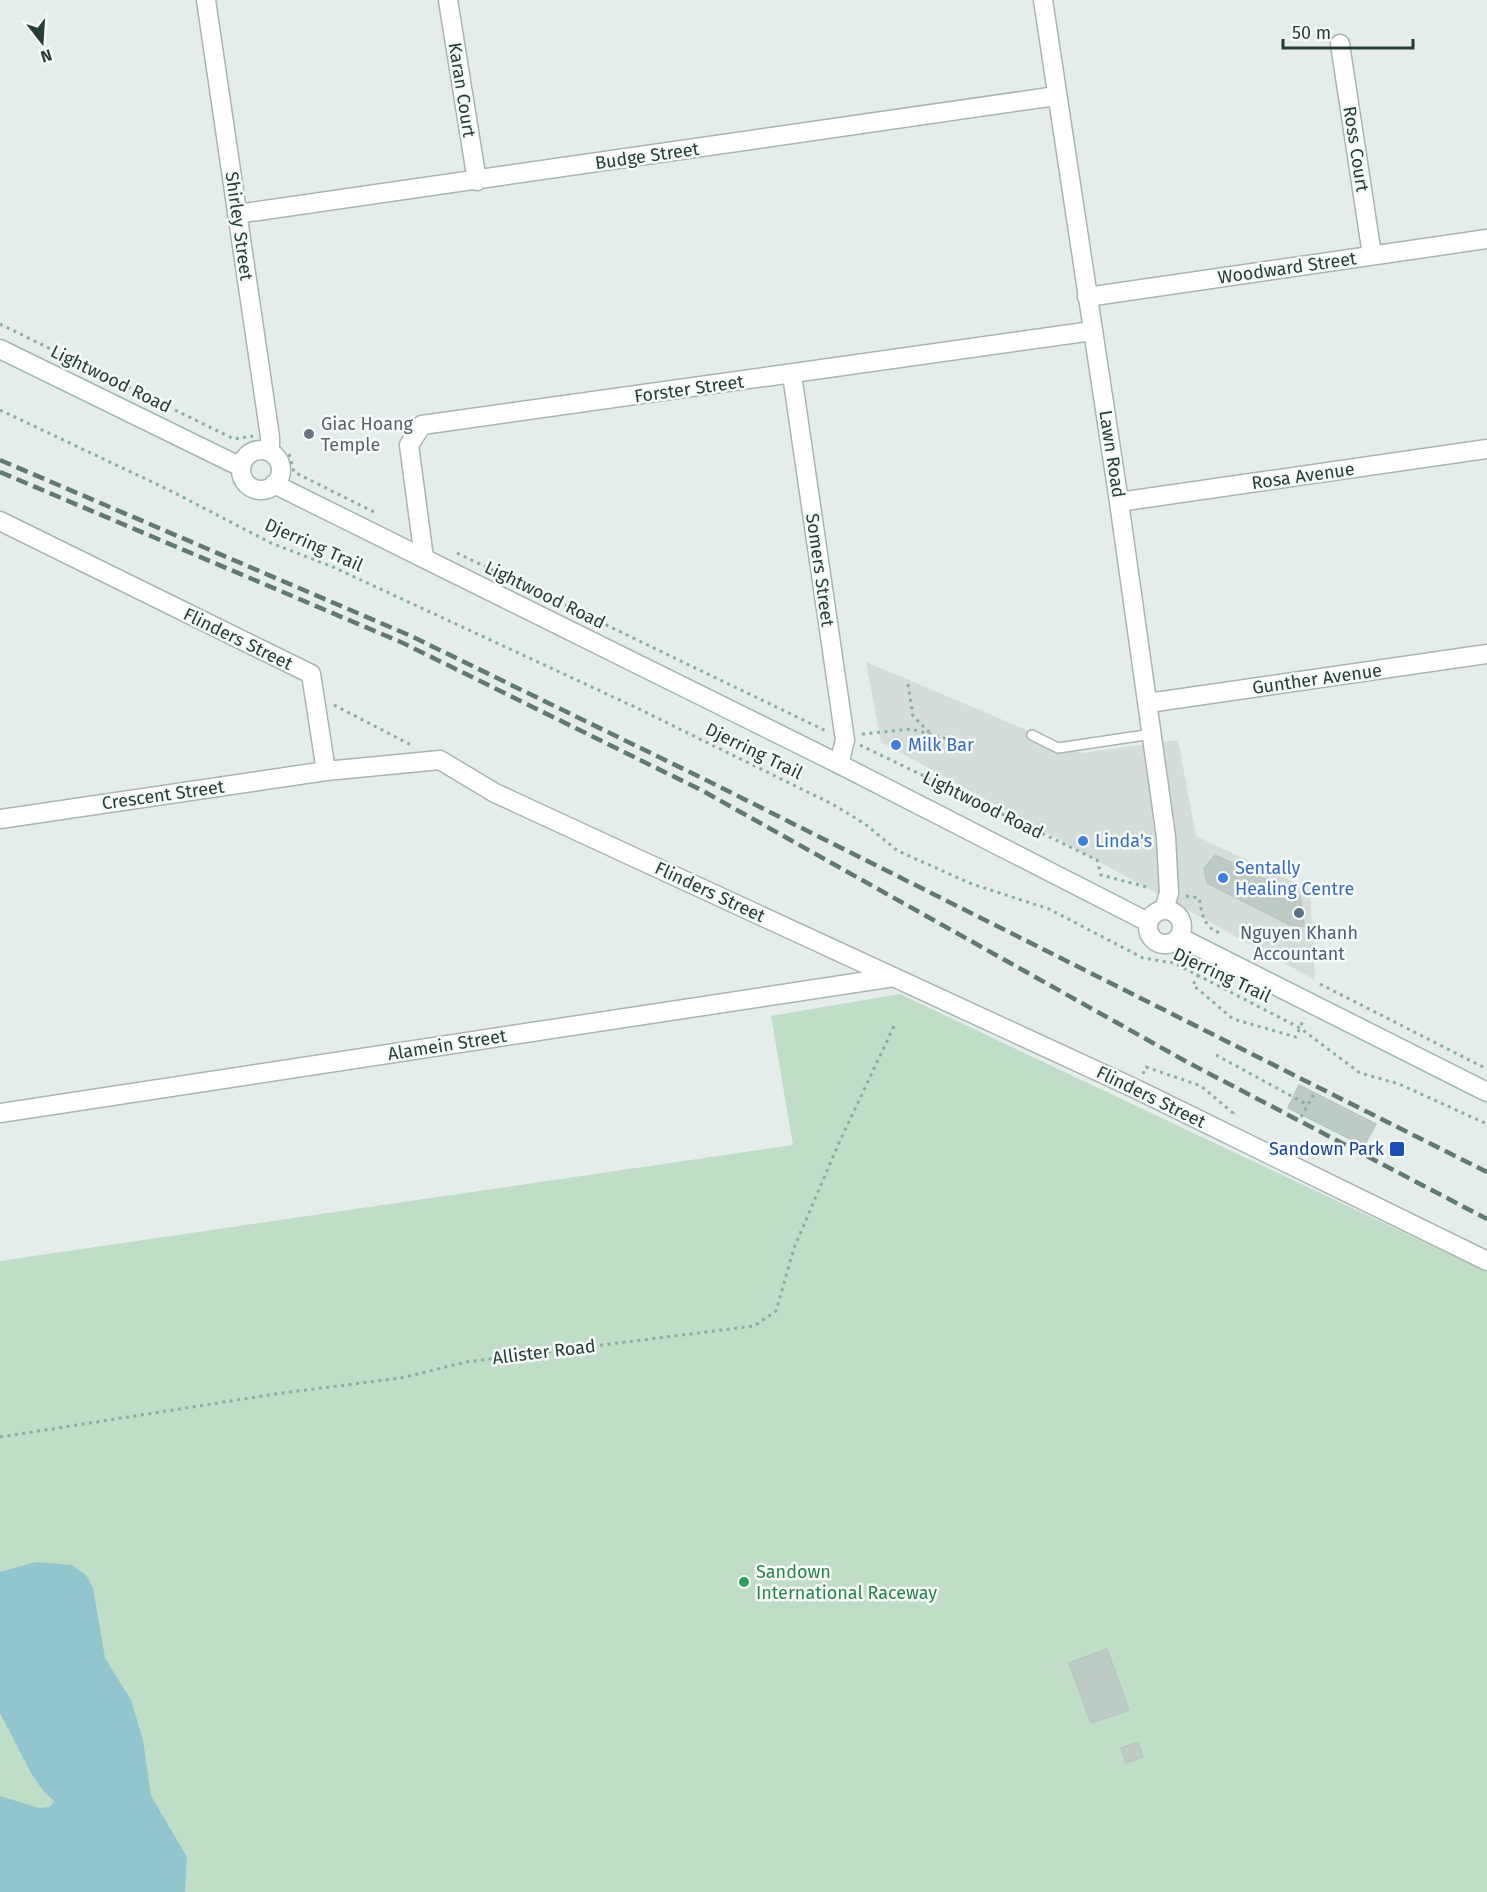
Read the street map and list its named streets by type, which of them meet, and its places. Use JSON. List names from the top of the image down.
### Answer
{
  "streets": {
    "street": [
      "Karan Court",
      "Ross Court",
      "Budge Street",
      "Shirley Street",
      "Woodward Street",
      "Lightwood Road",
      "Forster Street",
      "Lawn Road",
      "Rosa Avenue",
      "Somers Street",
      "Flinders Street",
      "Gunther Avenue",
      "Crescent Street",
      "Alamein Street"
    ],
    "path": ["Djerring Trail", "Allister Road"]
  },
  "crossings": [
    ["Karan Court", "Budge Street"],
    ["Ross Court", "Woodward Street"],
    ["Budge Street", "Shirley Street"],
    ["Budge Street", "Lawn Road"],
    ["Shirley Street", "Lightwood Road"],
    ["Woodward Street", "Lawn Road"],
    ["Lightwood Road", "Forster Street"],
    ["Lightwood Road", "Lawn Road"],
    ["Lightwood Road", "Somers Street"],
    ["Forster Street", "Lawn Road"],
    ["Forster Street", "Somers Street"],
    ["Lawn Road", "Rosa Avenue"],
    ["Lawn Road", "Gunther Avenue"],
    ["Flinders Street", "Crescent Street"],
    ["Flinders Street", "Alamein Street"]
  ],
  "places": {
    "other": [
      "Giac Hoang Temple",
      "Milk Bar",
      "Linda's",
      "Sentally Healing Centre",
      "Nguyen Khanh Accountant",
      "Sandown International Raceway"
    ],
    "transit": ["Sandown Park"]
  },
  "scale_bar": "50 m",
  "north": "bottom"
}
